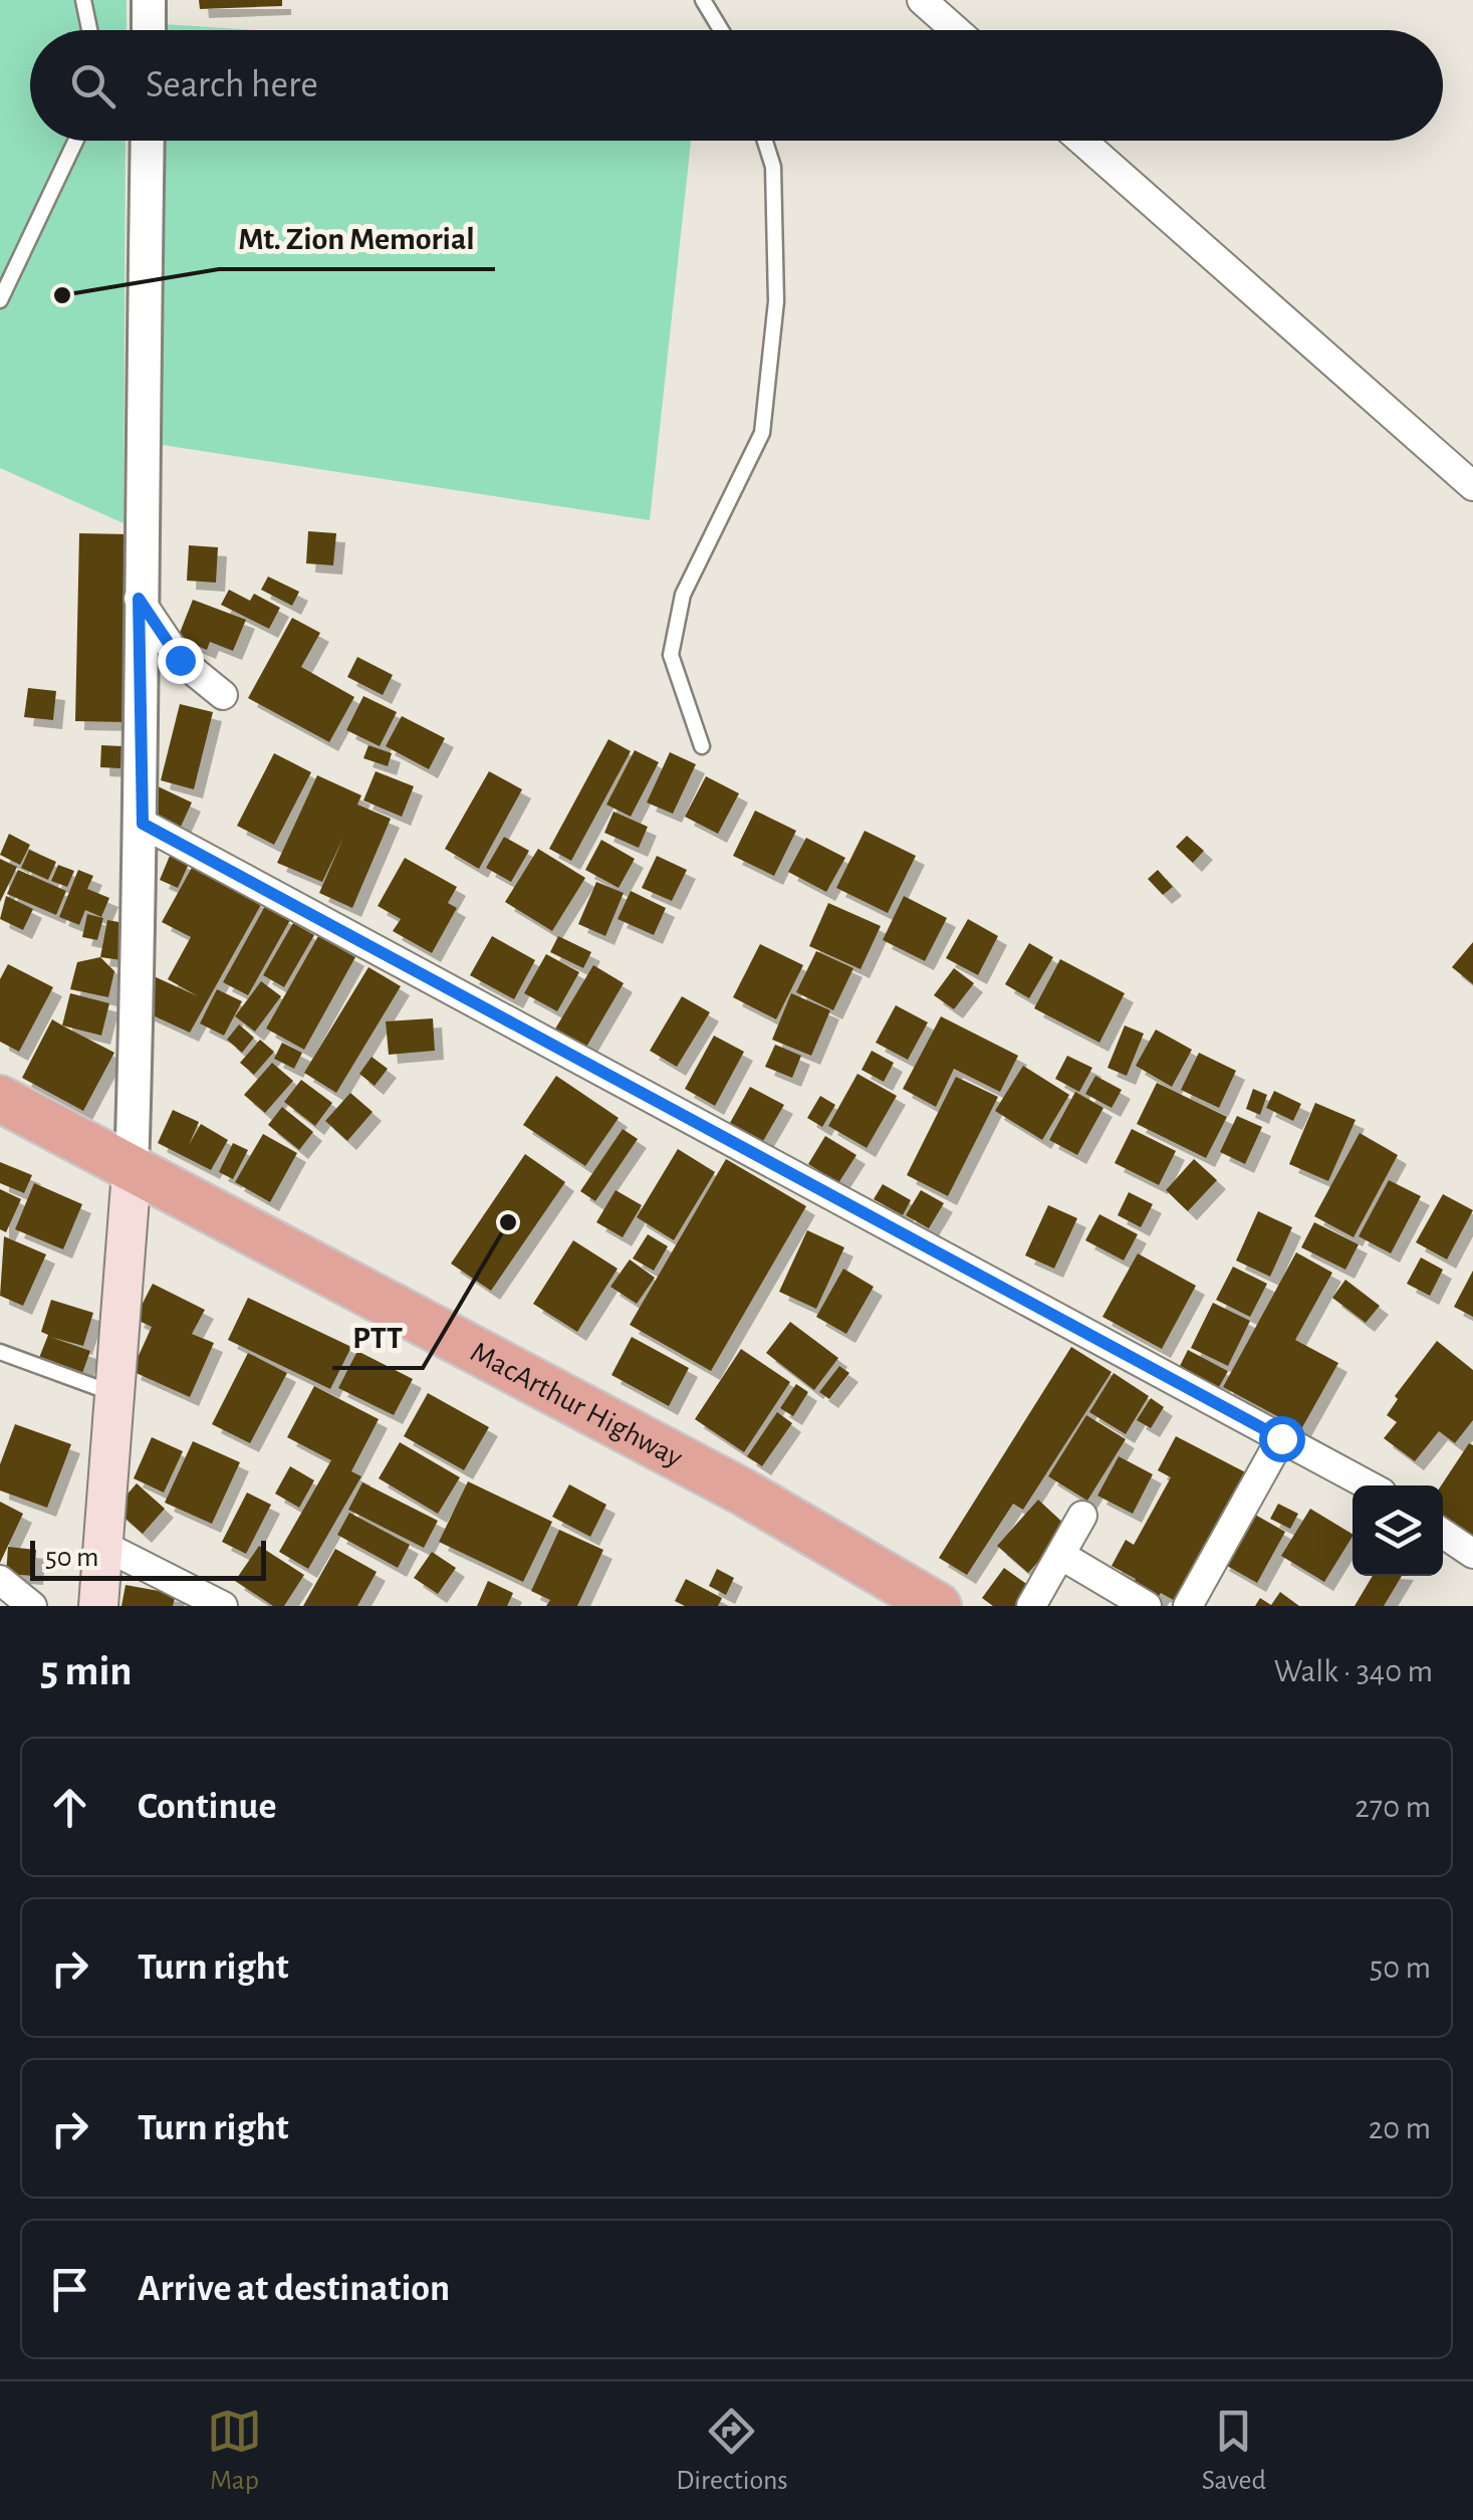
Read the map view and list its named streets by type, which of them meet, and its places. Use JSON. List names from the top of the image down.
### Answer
{
  "streets": {
    "highway": ["MacArthur Highway"]
  },
  "places": ["Mt. Zion Memorial", "PTT"],
  "scale_bar": "50 m",
  "page": {
    "search": "Search here",
    "scale": "50 m",
    "heading": ["5 min", "Walk · 340 m"],
    "list": [
      ["Continue", "270 m"],
      ["Turn right", "50 m"],
      ["Turn right", "20 m"],
      "Arrive at destination"
    ],
    "nav": ["Map", "Directions", "Saved"]
  }
}
